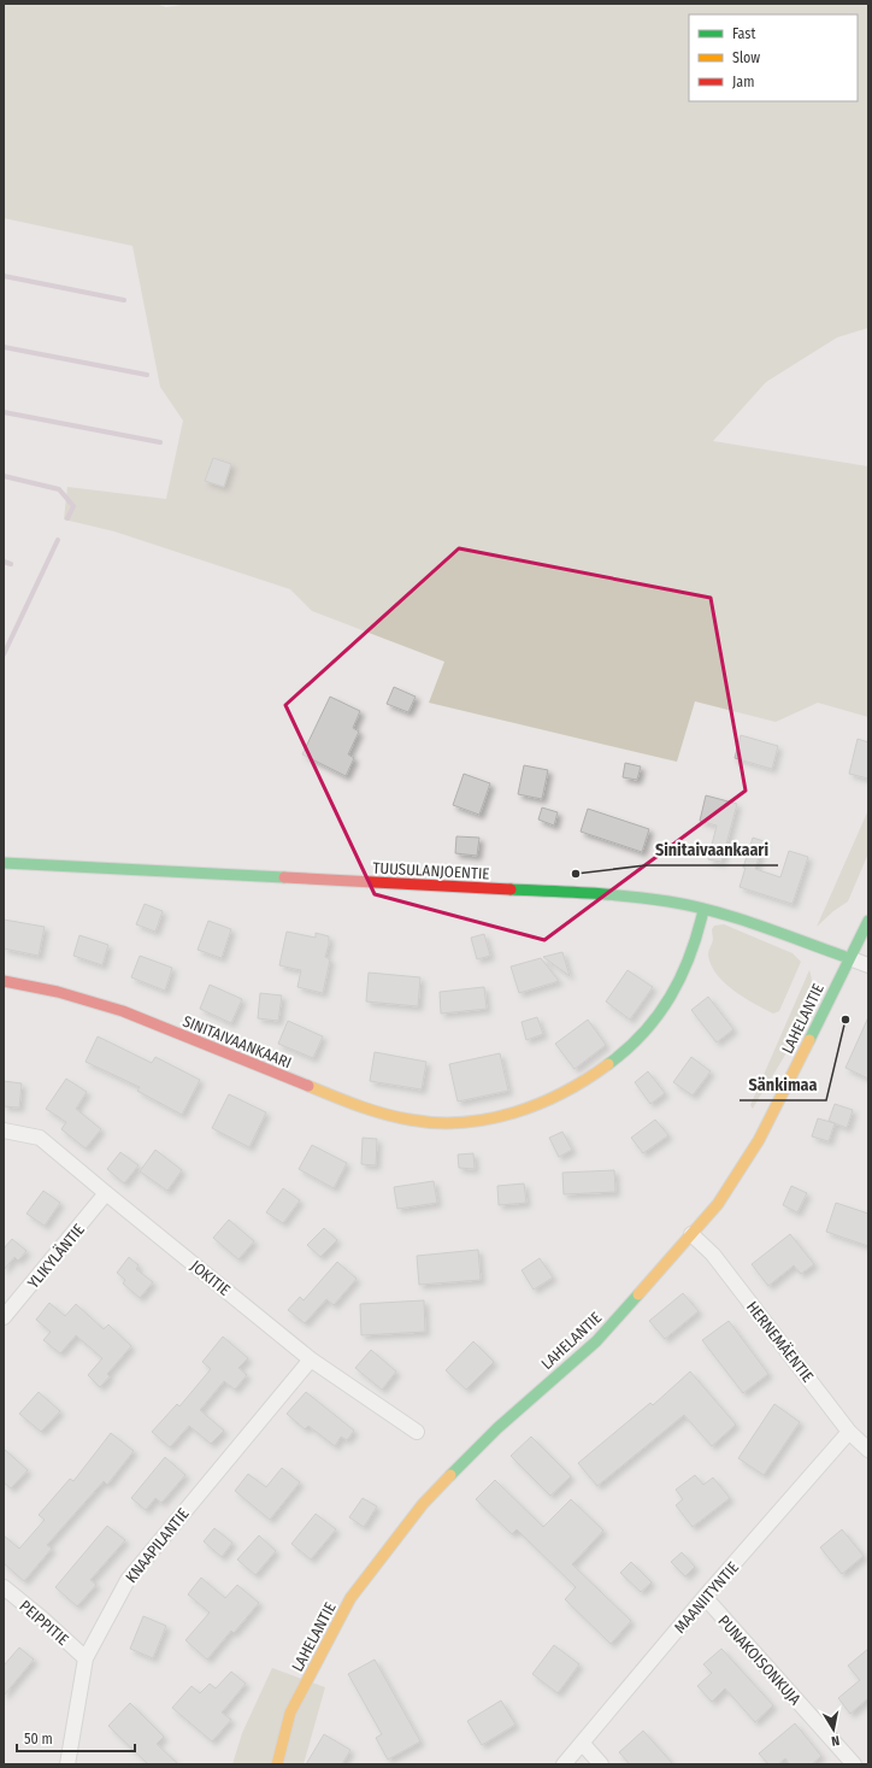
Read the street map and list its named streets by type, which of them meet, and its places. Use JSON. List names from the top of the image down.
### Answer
{
  "streets": {
    "street": [
      "TUUSULANJOENTIE",
      "LAHELANTIE",
      "SINITAIVAANKAARI",
      "YLIKYLÄNTIE",
      "JOKITIE",
      "HERNEMÄENTIE",
      "KNAAPILANTIE",
      "MAANIITYNTIE",
      "PEIPPITIE",
      "PUNAKOISONKUJA"
    ]
  },
  "crossings": [
    ["TUUSULANJOENTIE", "LAHELANTIE"],
    ["TUUSULANJOENTIE", "SINITAIVAANKAARI"],
    ["LAHELANTIE", "HERNEMÄENTIE"],
    ["YLIKYLÄNTIE", "JOKITIE"],
    ["JOKITIE", "KNAAPILANTIE"],
    ["HERNEMÄENTIE", "MAANIITYNTIE"],
    ["KNAAPILANTIE", "PEIPPITIE"],
    ["MAANIITYNTIE", "PUNAKOISONKUJA"]
  ],
  "places": ["Sinitaivaankaari", "Sänkimaa"],
  "legend": ["Fast", "Slow", "Jam"],
  "scale_bar": "50 m",
  "north": "bottom"
}
